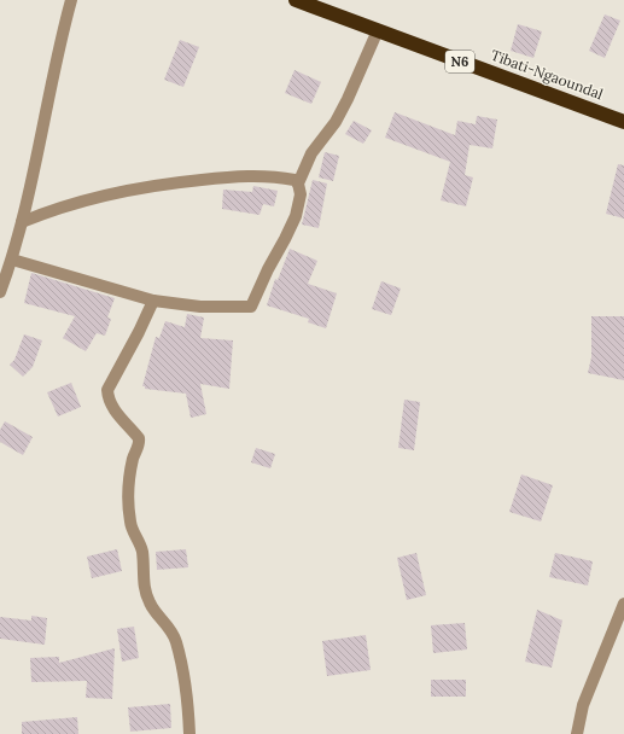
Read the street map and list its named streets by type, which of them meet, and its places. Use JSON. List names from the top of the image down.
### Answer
{
  "streets": {
    "highway": ["N6", "Tibati-Ngaoundal"]
  }
}
